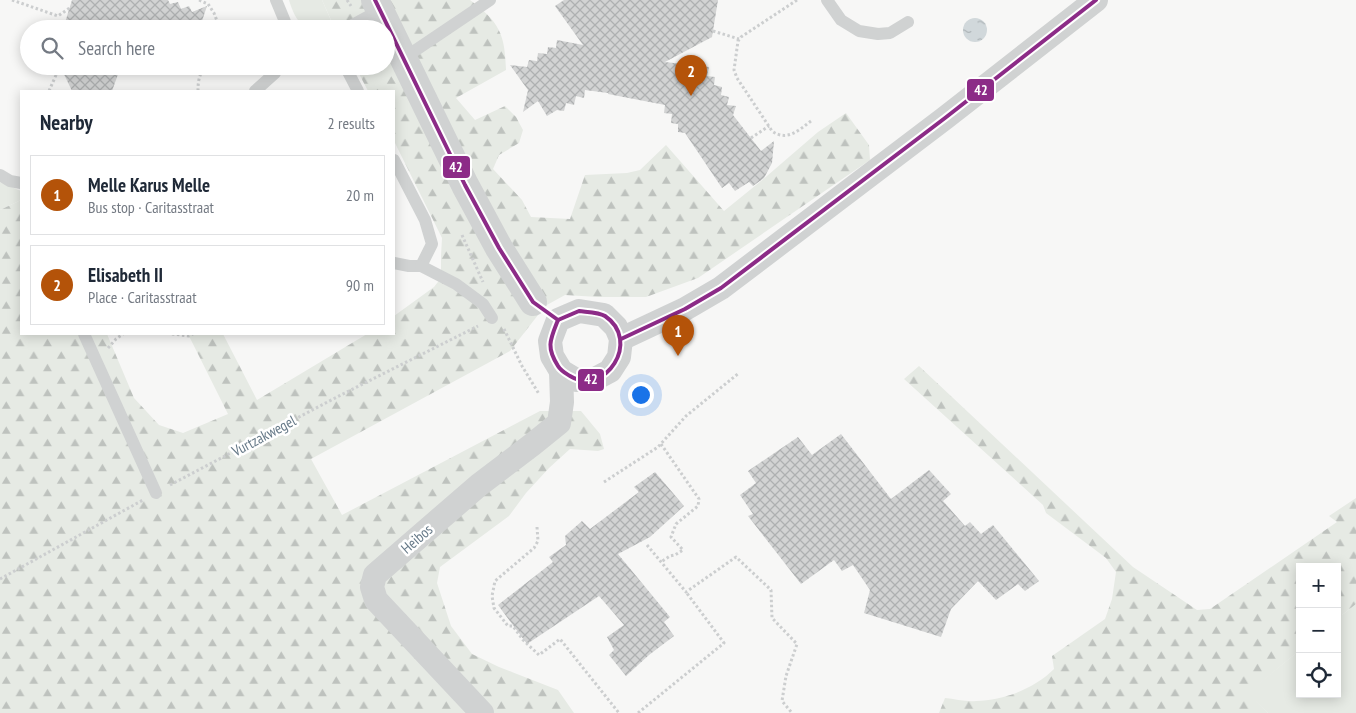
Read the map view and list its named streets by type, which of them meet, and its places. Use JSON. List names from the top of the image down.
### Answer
{
  "streets": {
    "street": ["Heibos"],
    "path": ["Vurtzakwegel"]
  },
  "lines": ["transit line 42"],
  "page": {
    "search": "Search here",
    "pins": ["2", "1"],
    "heading": ["Nearby", "2 results"],
    "list": [
      {
        "mark": "1",
        "name": "Melle Karus Melle",
        "note": "Bus stop · Caritasstraat",
        "value": "20 m"
      },
      {
        "mark": "2",
        "name": "Elisabeth II",
        "note": "Place · Caritasstraat",
        "value": "90 m"
      }
    ],
    "map_buttons": ["+", "−"]
  }
}
